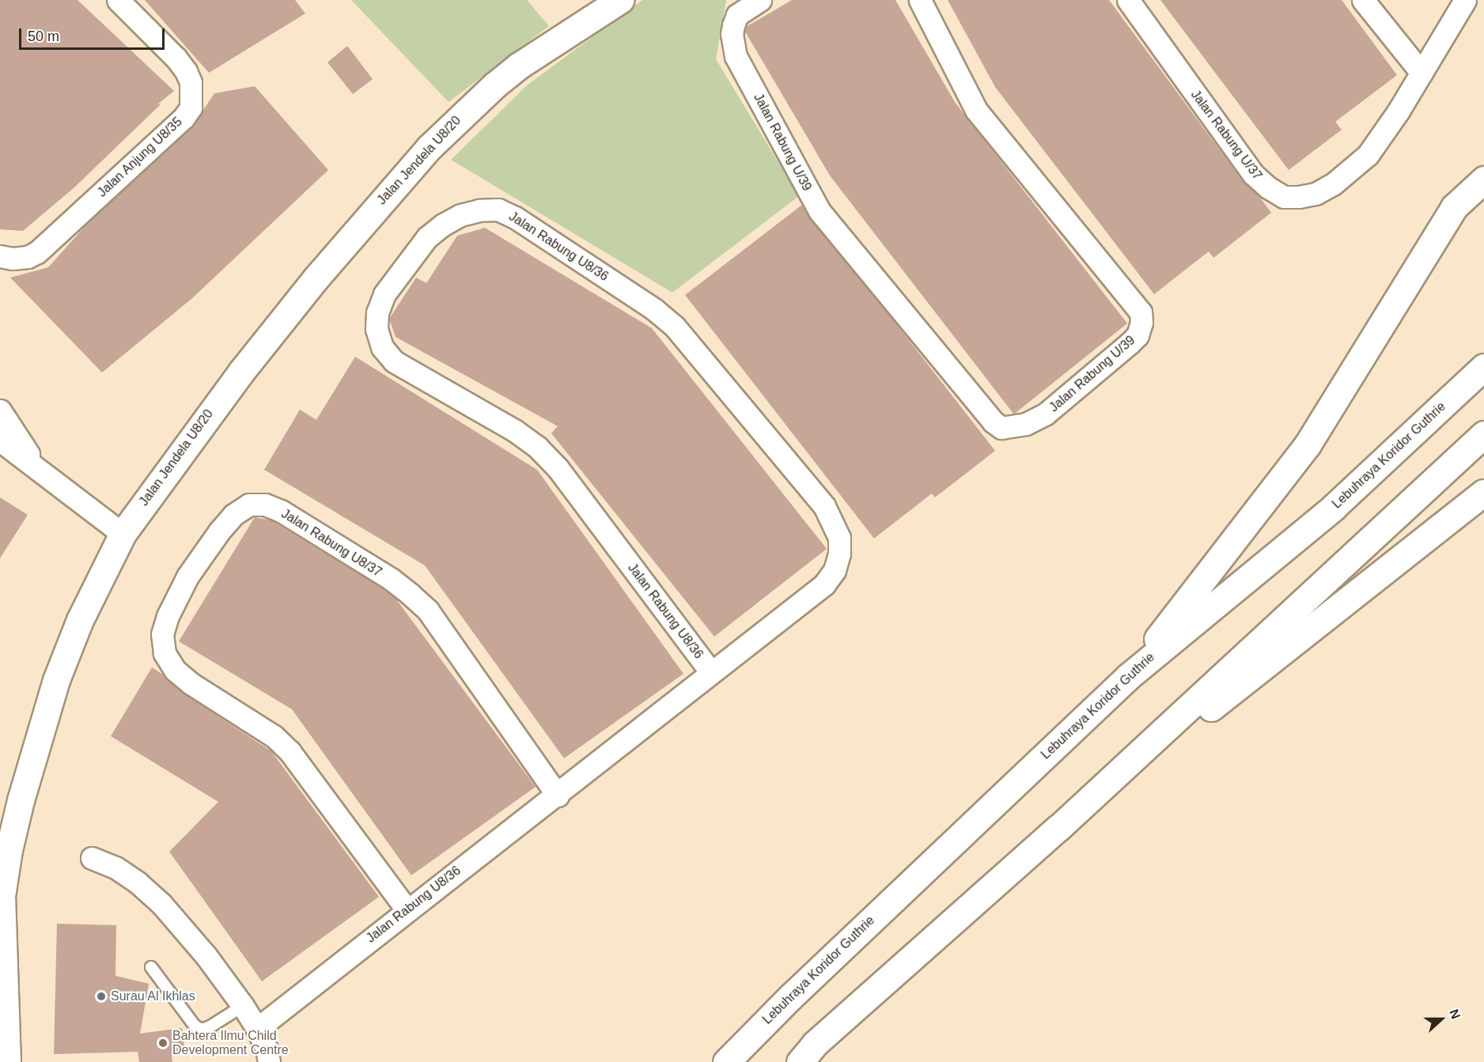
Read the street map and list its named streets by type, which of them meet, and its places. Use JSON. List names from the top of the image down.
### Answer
{
  "streets": {
    "main road": ["Jalan Jendela U8/20", "Lebuhraya Koridor Guthrie"],
    "street": [
      "Jalan Rabung U/37",
      "Jalan Rabung U/39",
      "Jalan Anjung U8/35",
      "Jalan Rabung U8/36",
      "Jalan Rabung U8/37"
    ]
  },
  "crossings": [
    ["Jalan Rabung U8/36", "Jalan Rabung U8/37"]
  ],
  "places": ["Surau Al Ikhlas", "Bahtera Ilmu Child Development Centre"],
  "scale_bar": "50 m",
  "north": "right"
}
